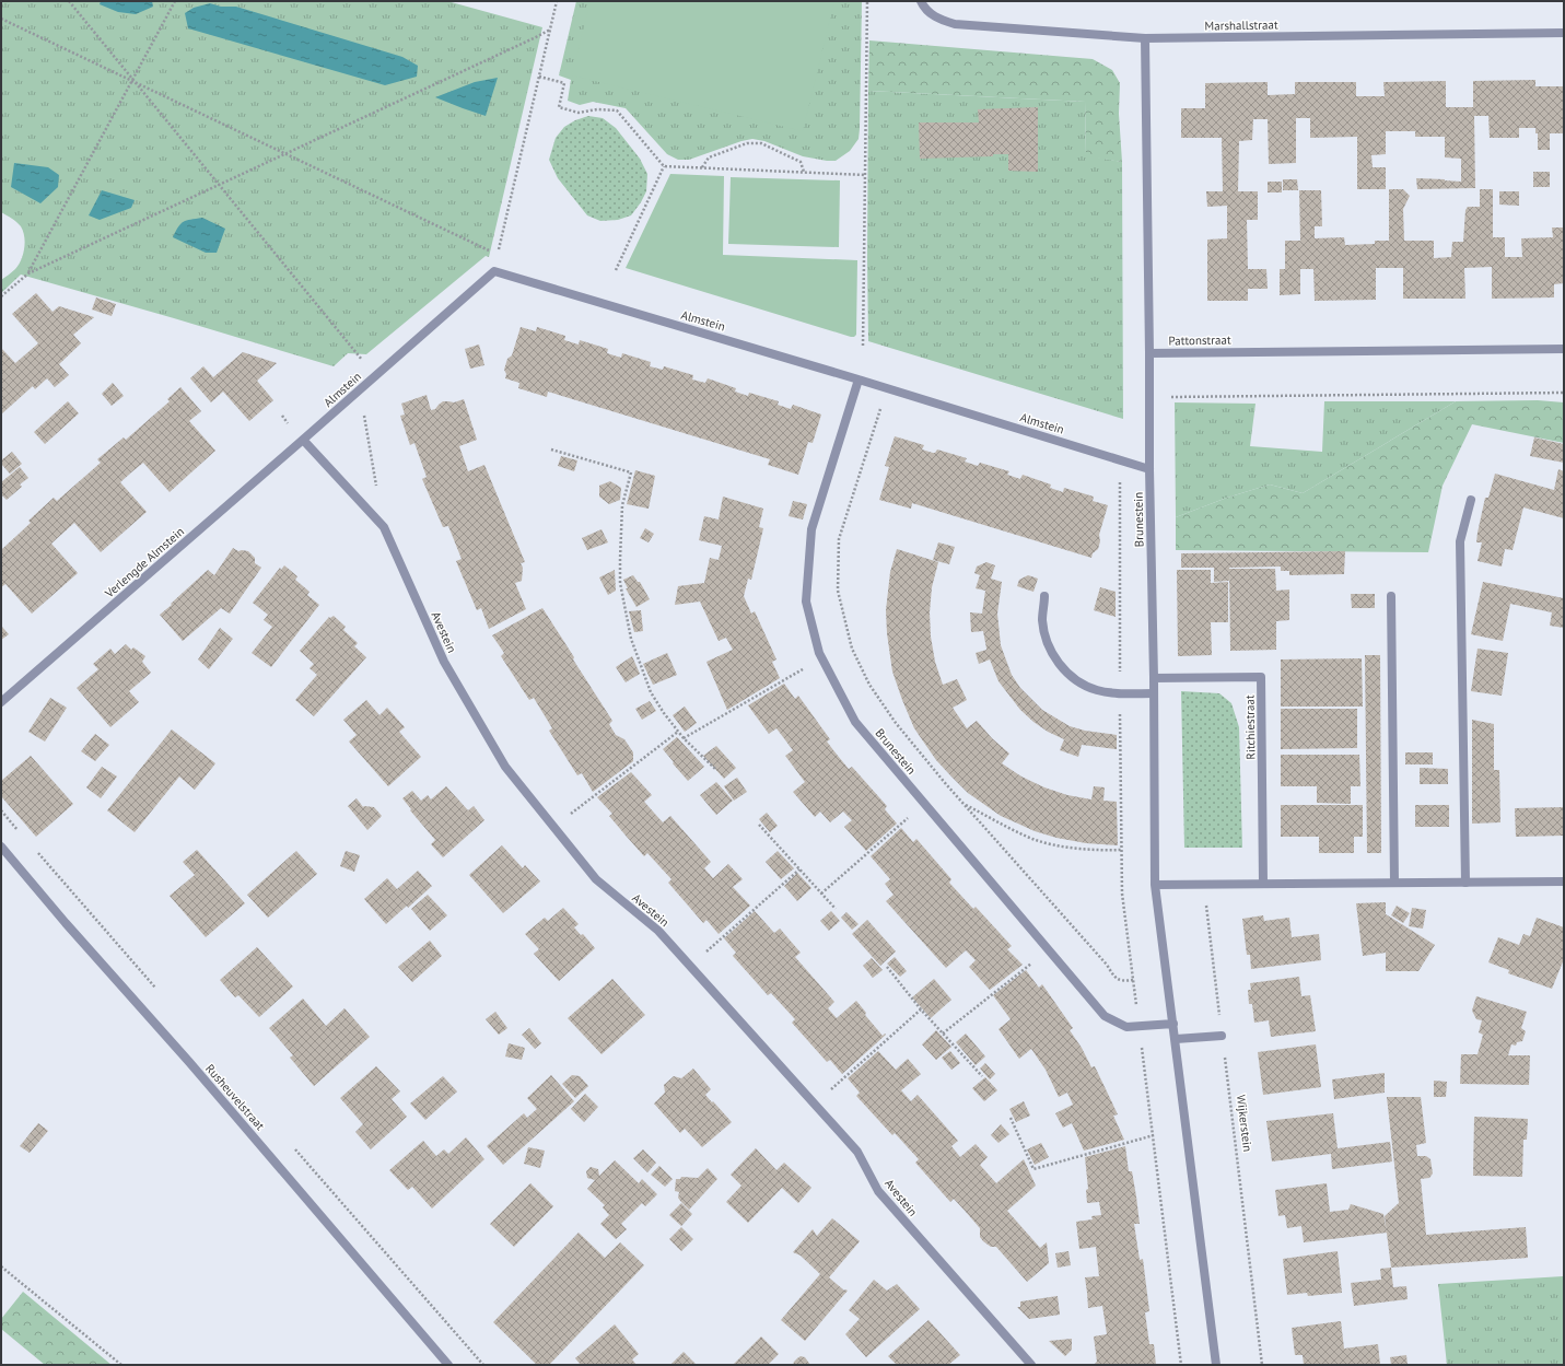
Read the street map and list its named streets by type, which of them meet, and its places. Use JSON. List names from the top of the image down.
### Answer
{
  "streets": {
    "street": [
      "Marshallstraat",
      "Almstein",
      "Pattonstraat",
      "Brunestein",
      "Verlengde Almstein",
      "Avestein",
      "Ritchiestraat",
      "Rusheuvelstraat"
    ],
    "path": ["Wijkerstein"]
  },
  "crossings": [
    ["Almstein", "Brunestein"],
    ["Almstein", "Verlengde Almstein"],
    ["Almstein", "Avestein"],
    ["Brunestein", "Ritchiestraat"],
    ["Verlengde Almstein", "Avestein"]
  ]
}
